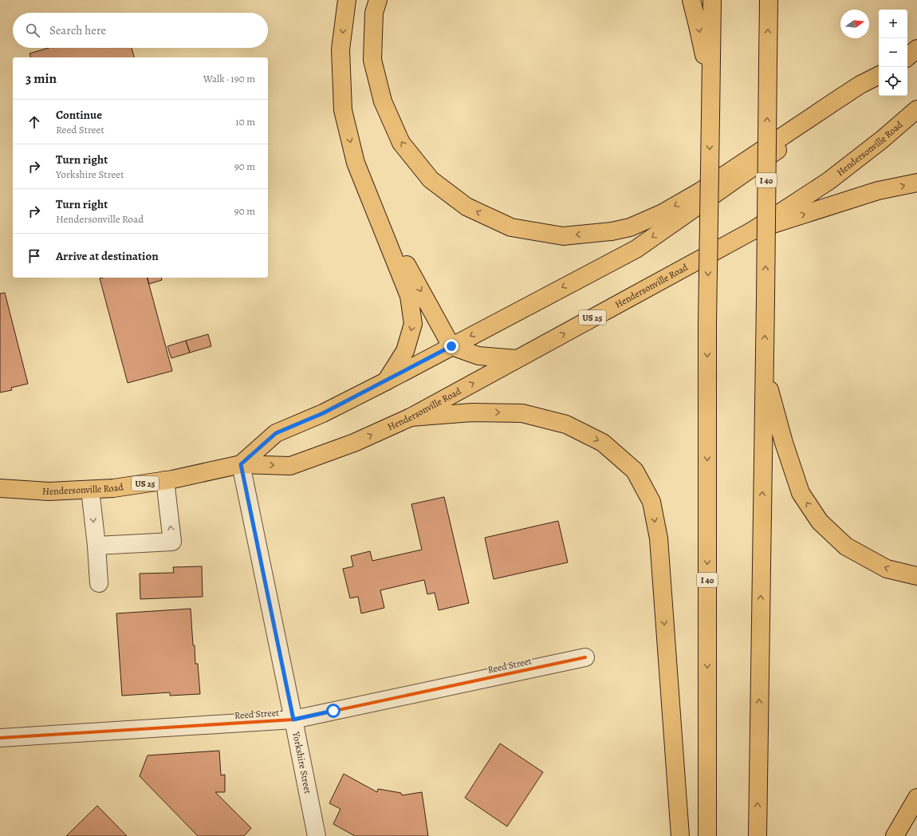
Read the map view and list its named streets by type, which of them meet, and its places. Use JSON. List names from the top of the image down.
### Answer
{
  "streets": {
    "main road": ["Hendersonville Road", "I 40", "US 25"],
    "street": ["Reed Street", "Yorkshire Street"]
  },
  "crossings": [
    ["Hendersonville Road", "Yorkshire Street"],
    ["Reed Street", "Yorkshire Street"]
  ],
  "north": "right",
  "page": {
    "map_buttons": ["+", "−"],
    "search": "Search here",
    "heading": ["3 min", "Walk · 190 m"],
    "list": [
      ["Continue", "Reed Street", "10 m"],
      ["Turn right", "Yorkshire Street", "90 m"],
      ["Turn right", "Hendersonville Road", "90 m"],
      "Arrive at destination"
    ]
  }
}
